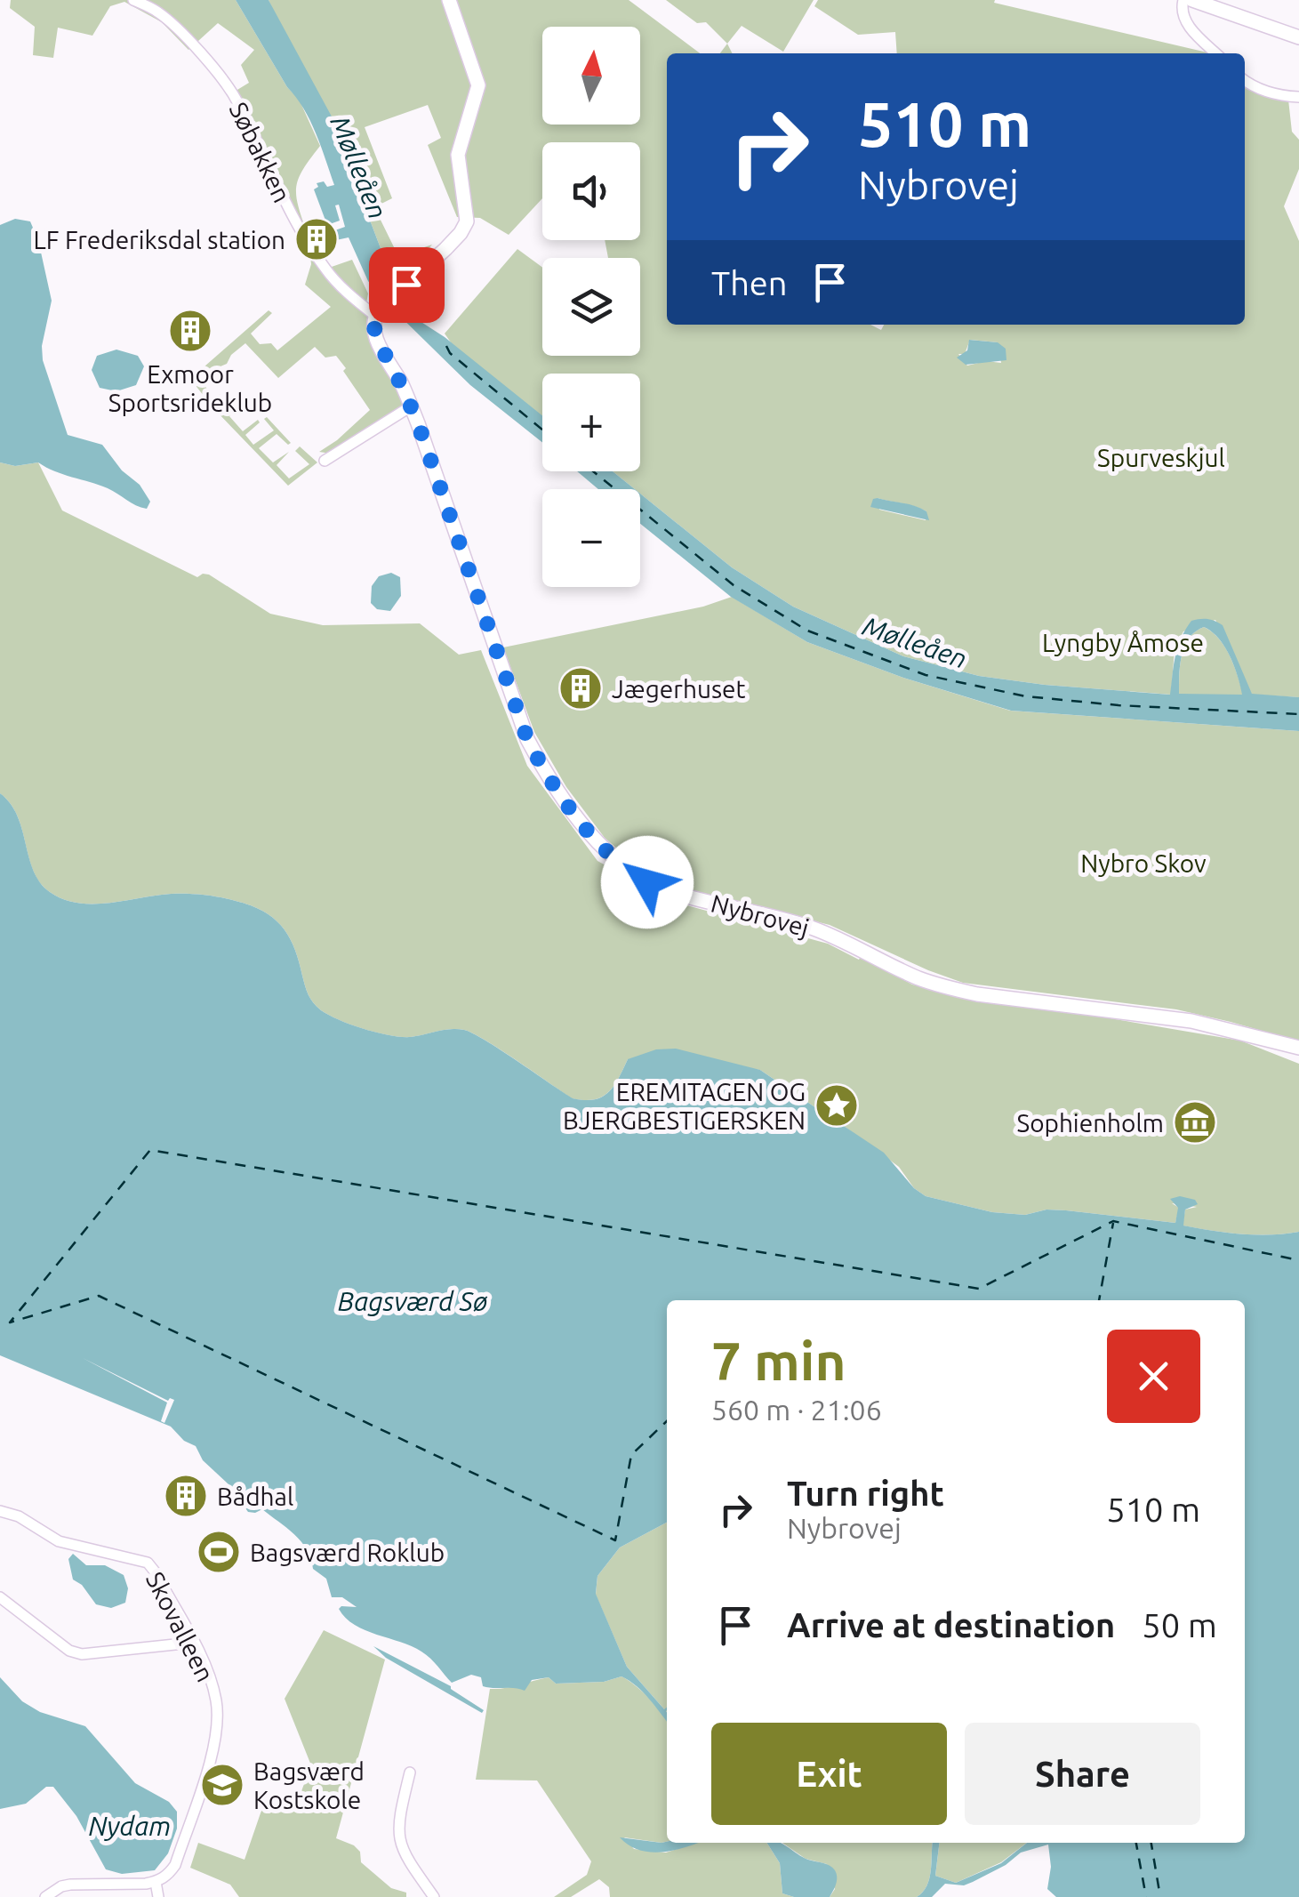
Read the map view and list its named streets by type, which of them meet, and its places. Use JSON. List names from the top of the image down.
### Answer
{
  "streets": {
    "street": ["Søbakken", "Nybrovej", "Skovalleen"]
  },
  "crossings": [
    ["Søbakken", "Nybrovej"]
  ],
  "water": ["Mølleåen", "Bagsværd Sø", "Nydam"],
  "parks": ["Spurveskjul", "Lyngby Åmose", "Nybro Skov"],
  "places": {
    "building": [
      "LF Frederiksdal station",
      "Exmoor Sportsrideklub",
      "Jægerhuset",
      "Bådhal"
    ],
    "place": ["EREMITAGEN OG BJERGBESTIGERSKEN"],
    "museum": ["Sophienholm"],
    "sports": ["Bagsværd Roklub"],
    "school or university": ["Bagsværd Kostskole"]
  },
  "north": "top",
  "page": {
    "map_buttons": ["+", "−"],
    "turn": ["510 m", "Nybrovej"],
    "then": "Then",
    "heading": ["7 min", "560 m · 21:06"],
    "list": [
      {
        "name": "Turn right",
        "note": "Nybrovej",
        "value": "510 m"
      },
      {
        "name": "Arrive at destination",
        "value": "50 m"
      }
    ],
    "buttons": ["Exit", "Share"]
  }
}
